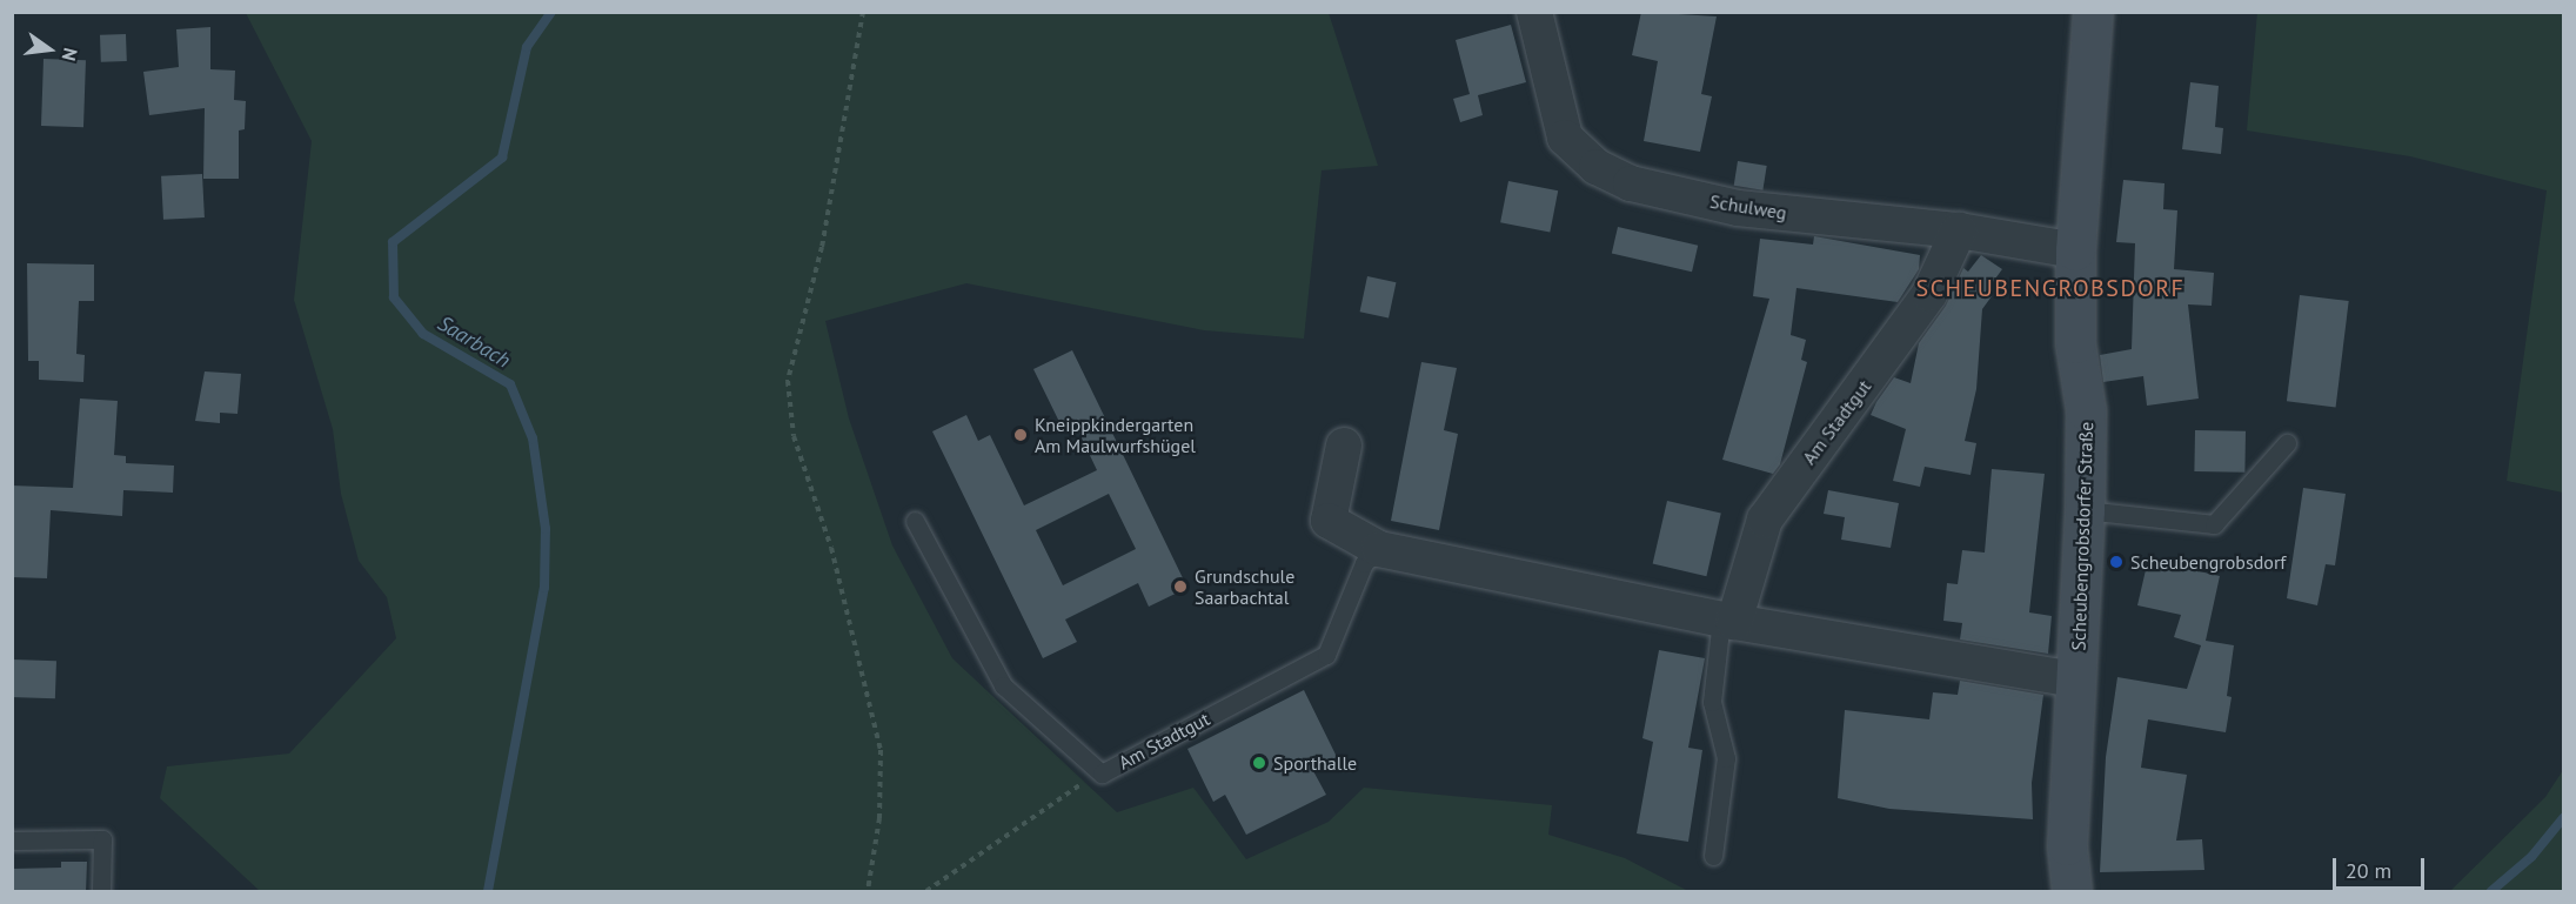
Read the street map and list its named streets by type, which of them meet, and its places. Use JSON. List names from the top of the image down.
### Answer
{
  "streets": {
    "main road": ["Scheubengrobsdorfer Straße"],
    "street": ["Schulweg", "Am Stadtgut"]
  },
  "crossings": [
    ["Schulweg", "Am Stadtgut"],
    ["Schulweg", "Scheubengrobsdorfer Straße"]
  ],
  "districts": ["SCHEUBENGROBSDORF"],
  "water": ["Saarbach"],
  "places": [
    "Kneippkindergarten Am Maulwurfshügel",
    "Scheubengrobsdorf",
    "Grundschule Saarbachtal",
    "Sporthalle"
  ],
  "scale_bar": "20 m",
  "north": "right"
}
